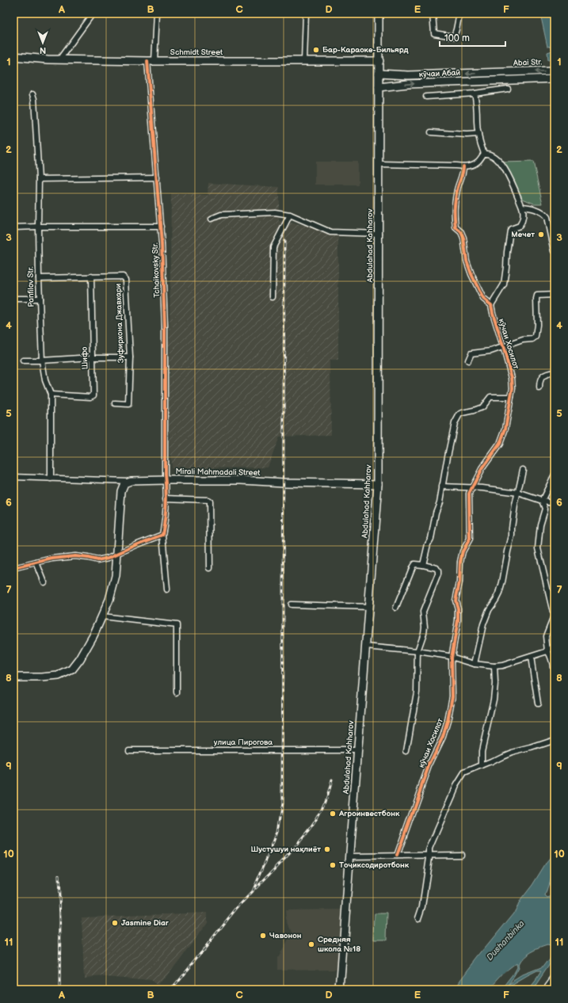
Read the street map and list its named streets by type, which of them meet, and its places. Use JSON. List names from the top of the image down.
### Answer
{
  "streets": {
    "main road": [
      "Schmidt Street",
      "Abai Str.",
      "кӯчаи Абаӣ",
      "Abdulahad Kahharov",
      "Mirali Mahmadali Street"
    ],
    "street": [
      "Tchaikovsky Str.",
      "Panfilov Str.",
      "Зуфирхона Джавхари",
      "кӯчаи Хосилот",
      "Шифо",
      "улица Пирогова"
    ]
  },
  "crossings": [
    ["Schmidt Street", "Abdulahad Kahharov"],
    ["Schmidt Street", "Tchaikovsky Str."],
    ["Abai Str.", "кӯчаи Абаӣ"],
    ["кӯчаи Абаӣ", "Abdulahad Kahharov"],
    ["Abdulahad Kahharov", "Mirali Mahmadali Street"],
    ["Abdulahad Kahharov", "улица Пирогова"],
    ["Tchaikovsky Str.", "Mirali Mahmadali Street"],
    ["Panfilov Str.", "Зуфирхона Джавхари"],
    ["Panfilov Str.", "Шифо"],
    ["Зуфирхона Джавхари", "Шифо"]
  ],
  "water": ["Dushanbinka"],
  "places": [
    "Бар-Караоке-Бильярд",
    "Мечет",
    "Агроинвестбонк",
    "Шустушуи нақлиёт",
    "Тоҷиксодиротбонк",
    "Jasmine Diar",
    "Чавонон",
    "Средняя школа №18"
  ],
  "scale_bar": "100 m",
  "north": "bottom",
  "grid": {
    "columns": [
      "A",
      "B",
      "C",
      "D",
      "E",
      "F"
    ],
    "rows": [
      "1",
      "2",
      "3",
      "4",
      "5",
      "6",
      "7",
      "8",
      "9",
      "10",
      "11"
    ]
  }
}
